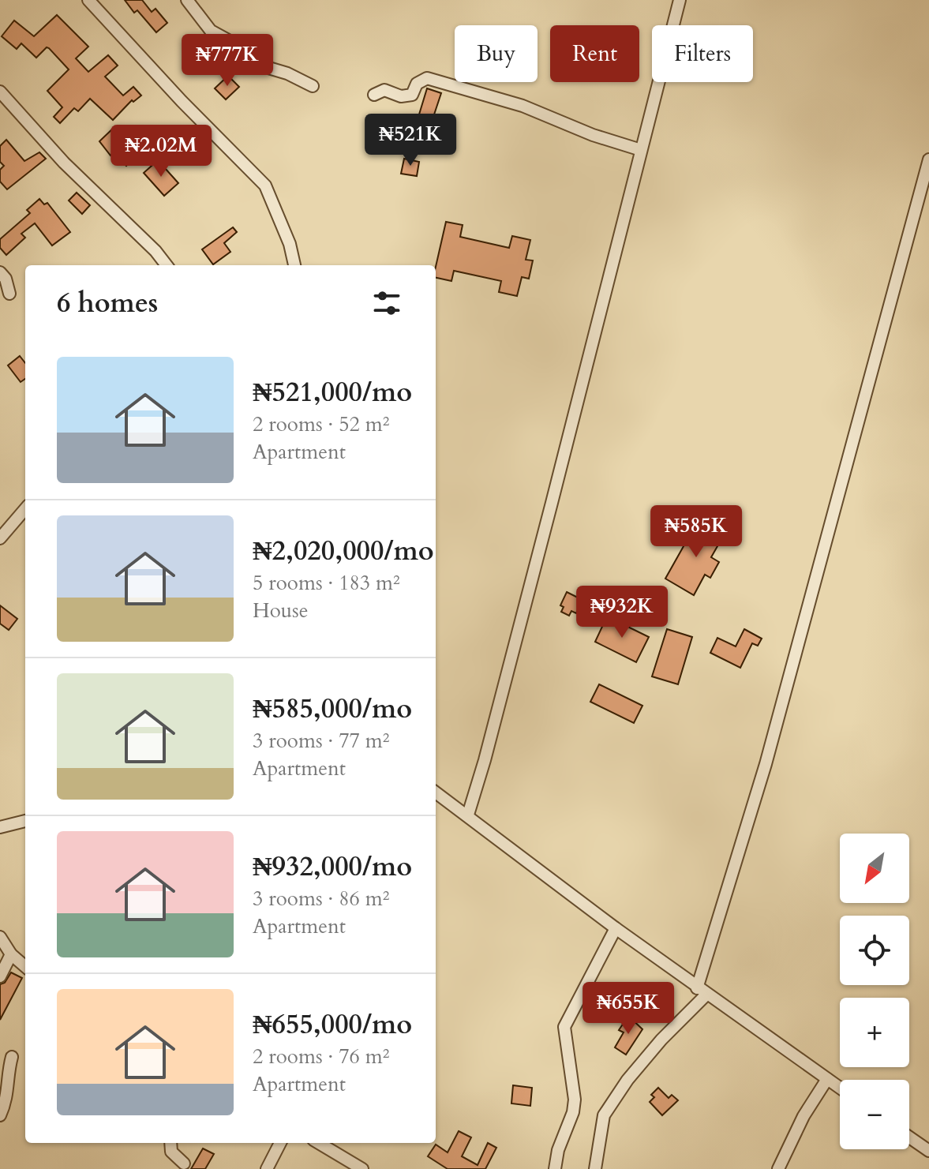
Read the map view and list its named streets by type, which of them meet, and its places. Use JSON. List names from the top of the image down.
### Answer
{
  "north": "bottom left",
  "page": {
    "chip": ["Buy", "Rent", "Filters"],
    "price": [
      "₦777K",
      "₦521K",
      "₦2.02M",
      "₦585K",
      "₦932K",
      "₦655K"
    ],
    "heading": "6 homes",
    "list": [
      {
        "name": "₦521,000/mo",
        "note": "2 rooms · 52 m² · Apartment"
      },
      {
        "name": "₦2,020,000/mo",
        "note": "5 rooms · 183 m² · House"
      },
      {
        "name": "₦585,000/mo",
        "note": "3 rooms · 77 m² · Apartment"
      },
      {
        "name": "₦932,000/mo",
        "note": "3 rooms · 86 m² · Apartment"
      },
      {
        "name": "₦655,000/mo",
        "note": "2 rooms · 76 m² · Apartment"
      }
    ],
    "map_buttons": ["+", "−"]
  }
}
